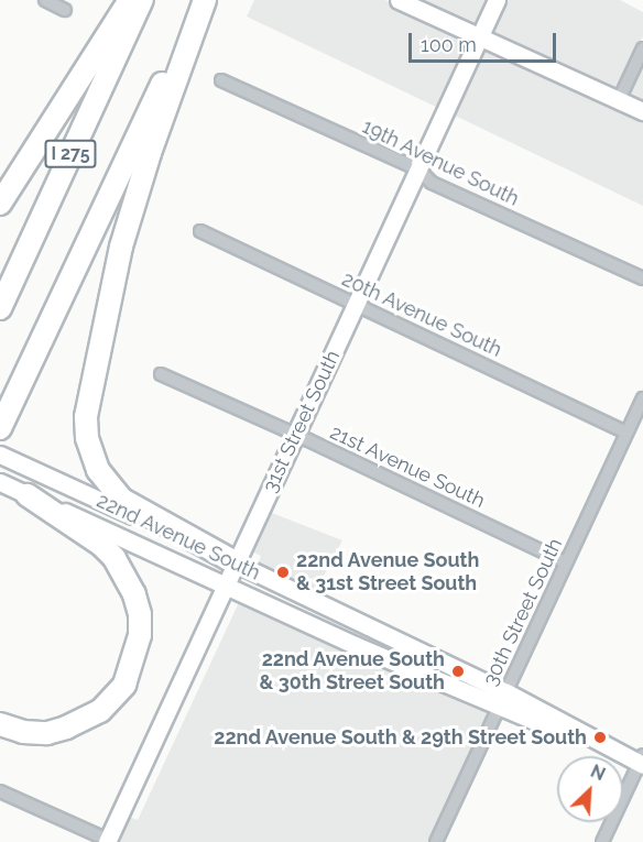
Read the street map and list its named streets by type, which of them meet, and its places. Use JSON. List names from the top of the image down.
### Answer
{
  "streets": {
    "highway": ["I 275"],
    "main road": ["31st Street South", "22nd Avenue South"],
    "street": [
      "19th Avenue South",
      "20th Avenue South",
      "21st Avenue South",
      "30th Street South"
    ]
  },
  "crossings": [
    ["19th Avenue South", "31st Street South"],
    ["20th Avenue South", "31st Street South"],
    ["20th Avenue South", "30th Street South"],
    ["31st Street South", "21st Avenue South"],
    ["31st Street South", "22nd Avenue South"],
    ["21st Avenue South", "30th Street South"],
    ["22nd Avenue South", "30th Street South"]
  ],
  "places": ["22nd Avenue South & 31st Street South", "22nd Avenue South & 30th Street South", "22nd Avenue South & 29th Street South"],
  "scale_bar": "100 m",
  "north": "top right"
}
